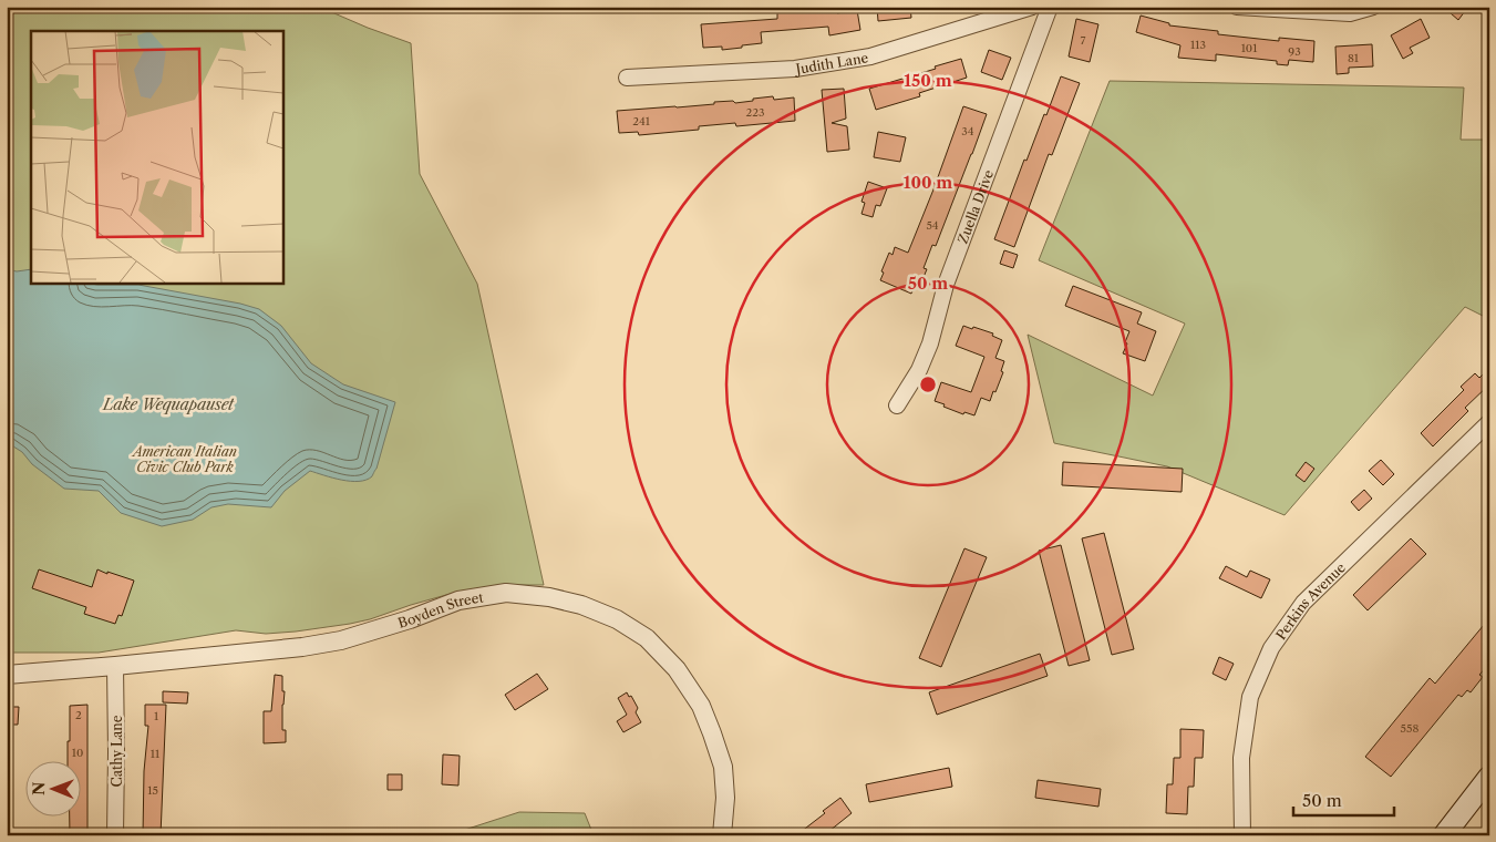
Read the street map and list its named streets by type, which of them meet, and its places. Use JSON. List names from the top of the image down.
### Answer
{
  "streets": {
    "street": [
      "Judith Lane",
      "Zuella Drive",
      "Perkins Avenue",
      "Boyden Street",
      "Cathy Lane"
    ]
  },
  "crossings": [
    ["Boyden Street", "Cathy Lane"]
  ],
  "water": ["Lake Wequapauset"],
  "parks": ["American Italian Civic Club Park"],
  "house_numbers": [
    "7",
    "113",
    "101",
    "93",
    "81",
    "223",
    "241",
    "34",
    "54",
    "2",
    "1",
    "558",
    "10",
    "11",
    "15"
  ],
  "scale_bar": "50 m",
  "north": "left",
  "rings": ["150 m", "100 m", "50 m"]
}
